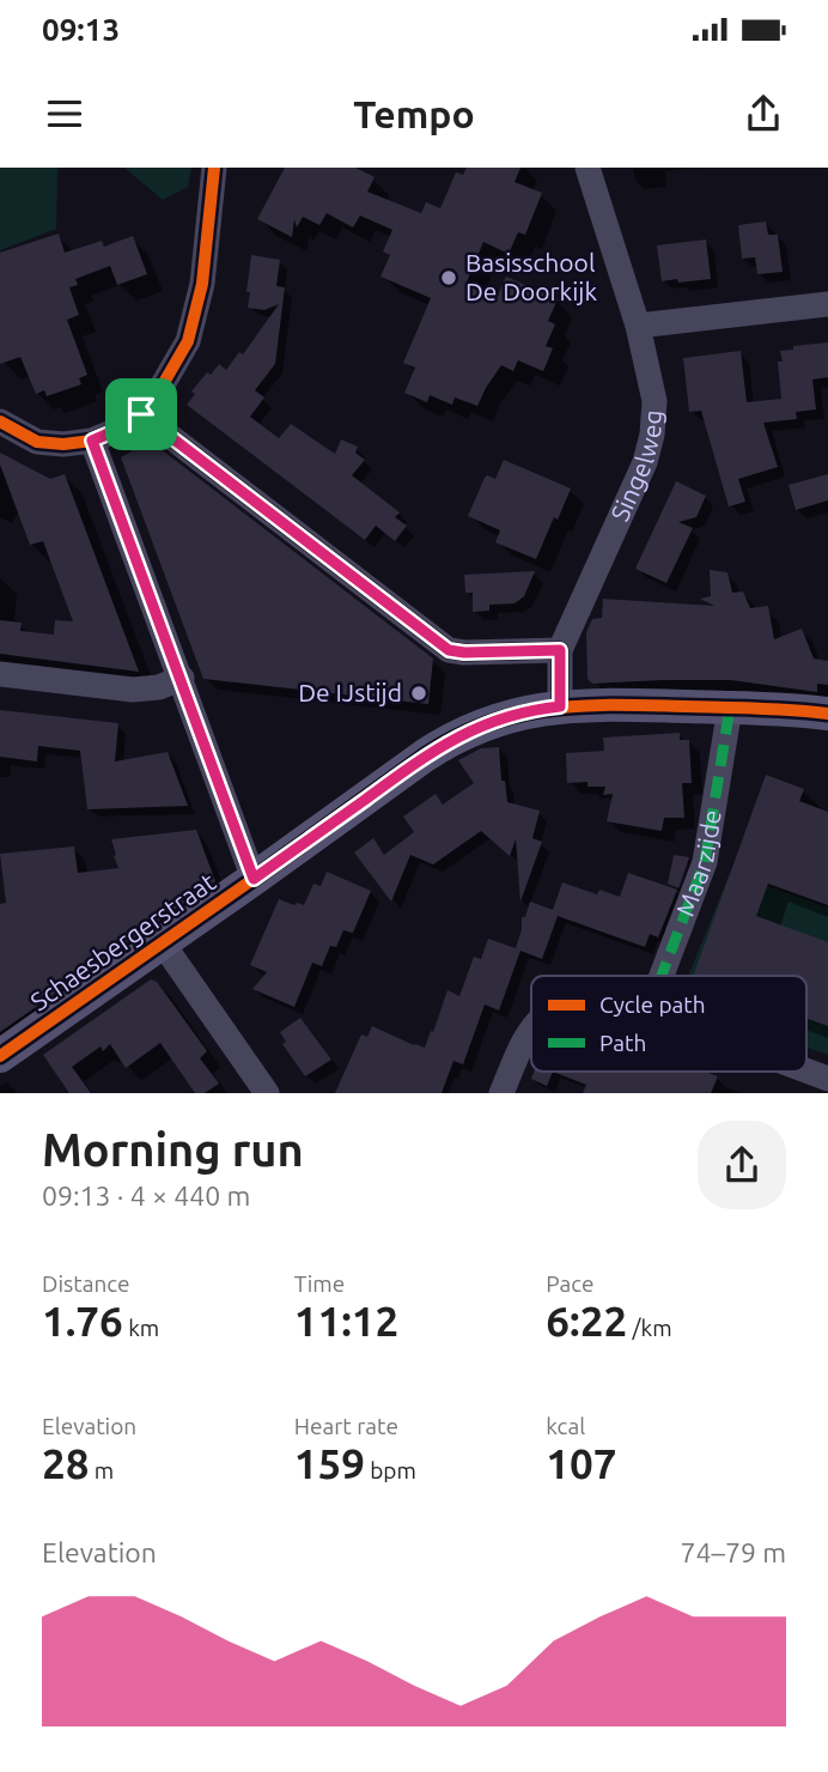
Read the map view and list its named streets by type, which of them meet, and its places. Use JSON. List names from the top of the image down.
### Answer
{
  "streets": {
    "street": ["Singelweg", "Maarzijde", "Schaesbergerstraat"]
  },
  "crossings": [
    ["Singelweg", "Schaesbergerstraat"],
    ["Maarzijde", "Schaesbergerstraat"]
  ],
  "places": ["Basisschool De Doorkijk", "De IJstijd"],
  "legend": ["Cycle path", "Path"],
  "page": {
    "status": "09:13",
    "header": "Tempo",
    "heading": ["Morning run", "09:13 · 4 × 440 m"],
    "stats": [
      ["Distance", "1.76 km"],
      ["Time", "11:12"],
      ["Pace", "6:22 /km"],
      ["Elevation", "28 m"],
      ["Heart rate", "159 bpm"],
      ["kcal", "107"]
    ],
    "chart": ["Elevation", "74–79 m"]
  }
}
